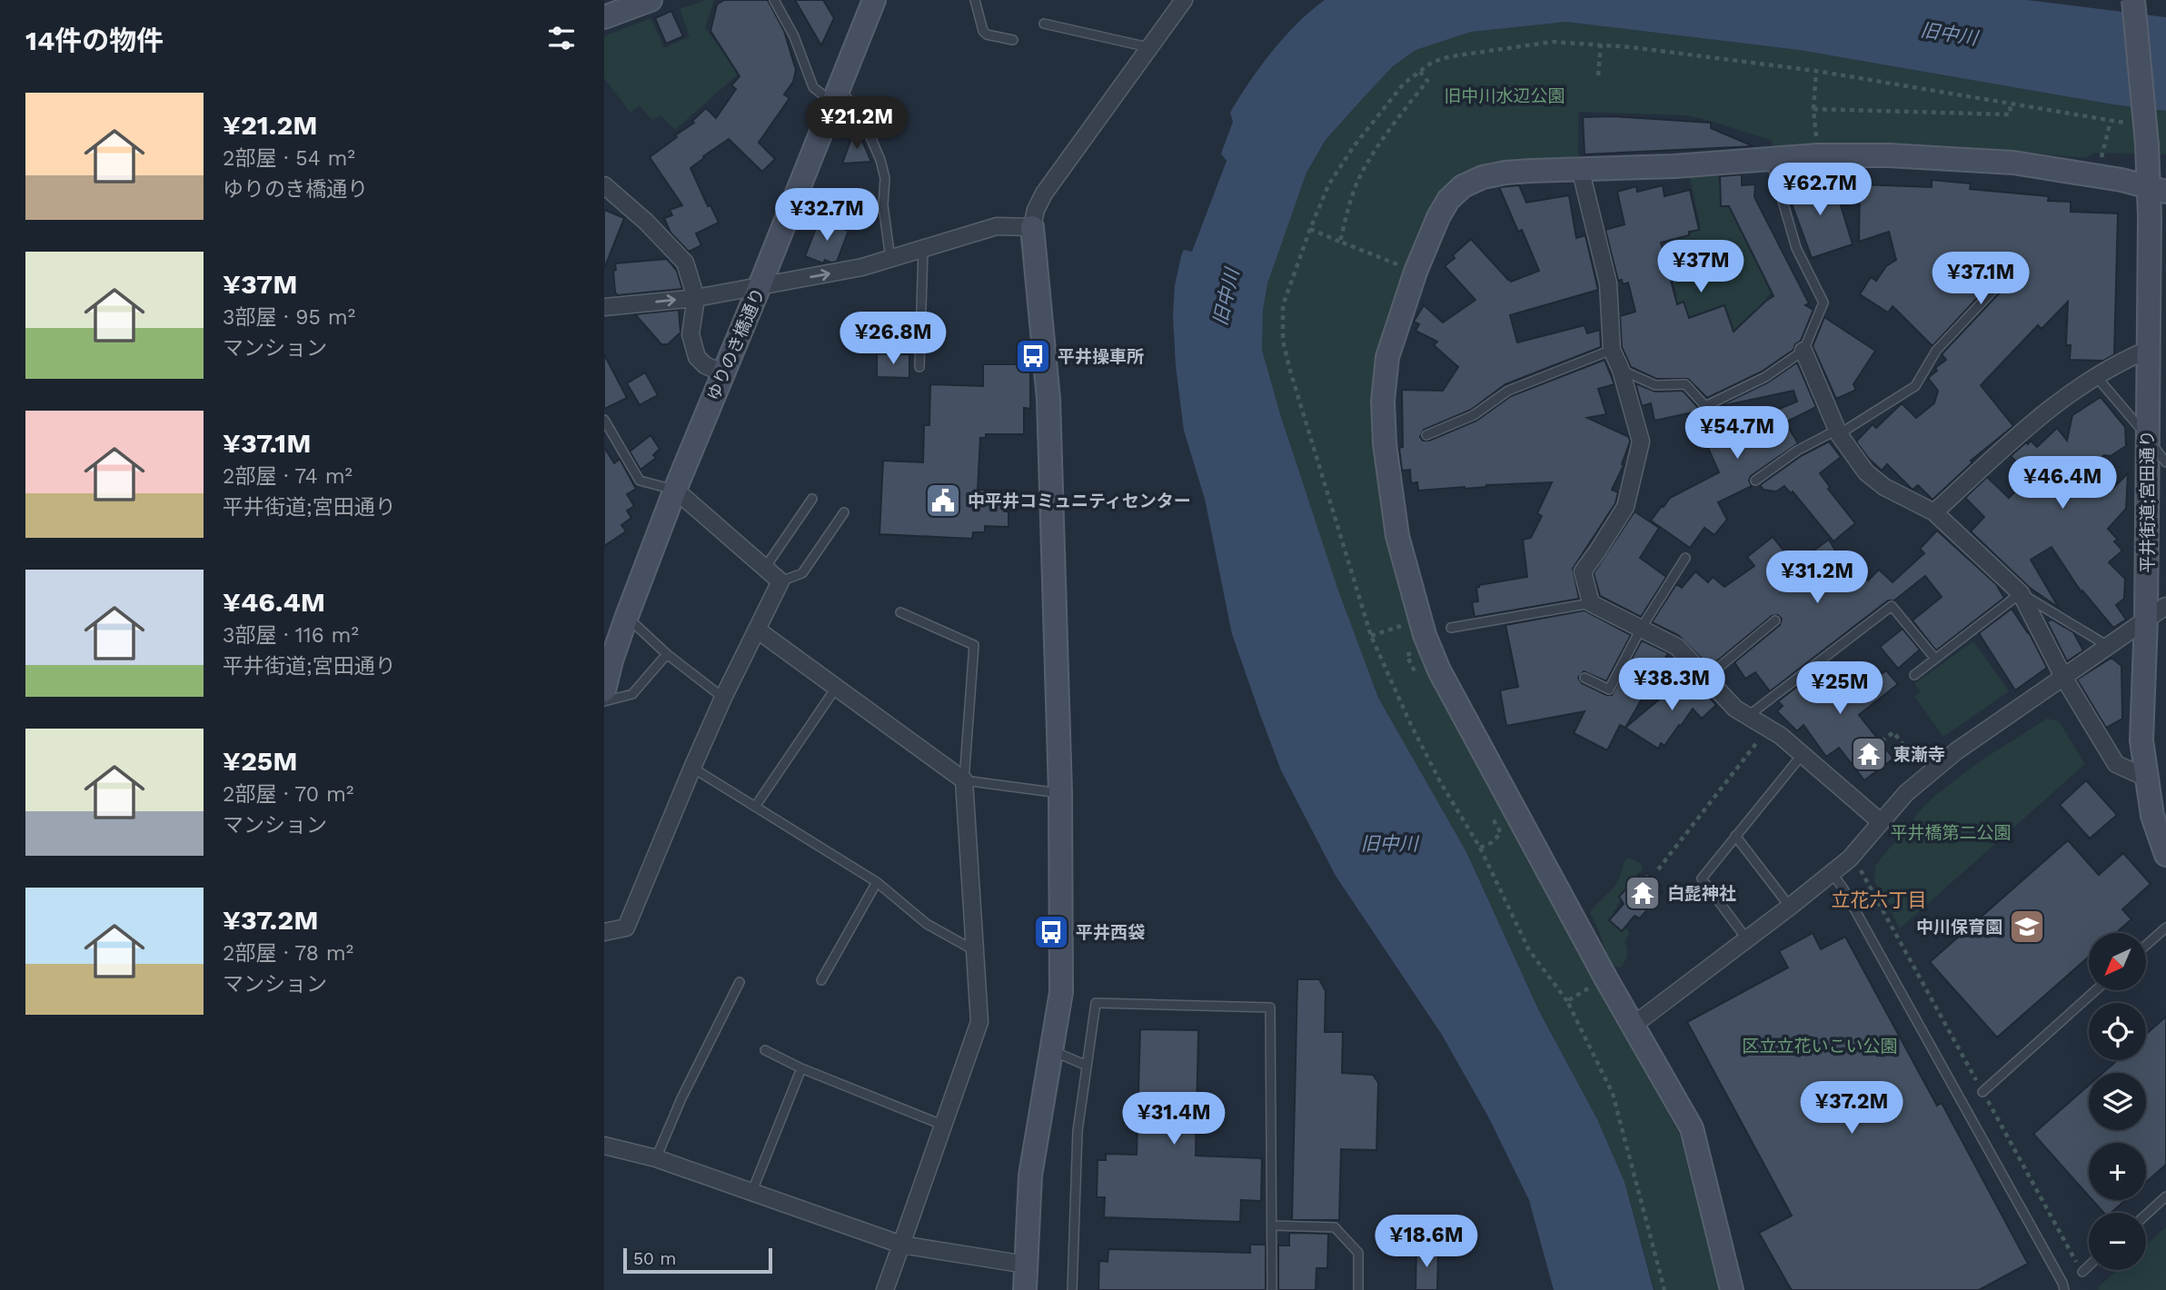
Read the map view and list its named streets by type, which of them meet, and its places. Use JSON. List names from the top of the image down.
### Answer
{
  "streets": {
    "street": ["ゆりのき橋通り", "平井街道;宮田通り"]
  },
  "districts": ["立花六丁目"],
  "water": ["旧中川"],
  "parks": ["旧中川水辺公園", "平井橋第二公園", "区立立花いこい公園"],
  "places": {
    "bus stop": ["平井操車所", "平井西袋"],
    "public building": ["中平井コミュニティセンター"],
    "temple": ["東漸寺", "白髭神社"],
    "school or university": ["中川保育園"]
  },
  "scale_bar": "50 m",
  "north": "bottom left",
  "page": {
    "heading": "14件の物件",
    "list": [
      {
        "name": "¥21.2M",
        "note": "2部屋 · 54 m² · ゆりのき橋通り"
      },
      {
        "name": "¥37M",
        "note": "3部屋 · 95 m² · マンション"
      },
      {
        "name": "¥37.1M",
        "note": "2部屋 · 74 m² · 平井街道;宮田通り"
      },
      {
        "name": "¥46.4M",
        "note": "3部屋 · 116 m² · 平井街道;宮田通り"
      },
      {
        "name": "¥25M",
        "note": "2部屋 · 70 m² · マンション"
      },
      {
        "name": "¥37.2M",
        "note": "2部屋 · 78 m² · マンション"
      }
    ],
    "price": [
      "¥21.2M",
      "¥62.7M",
      "¥32.7M",
      "¥37M",
      "¥37.1M",
      "¥26.8M",
      "¥54.7M",
      "¥46.4M",
      "¥31.2M",
      "¥38.3M",
      "¥25M",
      "¥37.2M",
      "¥31.4M",
      "¥18.6M"
    ],
    "map_buttons": ["+", "−"],
    "scale": "50 m"
  }
}
